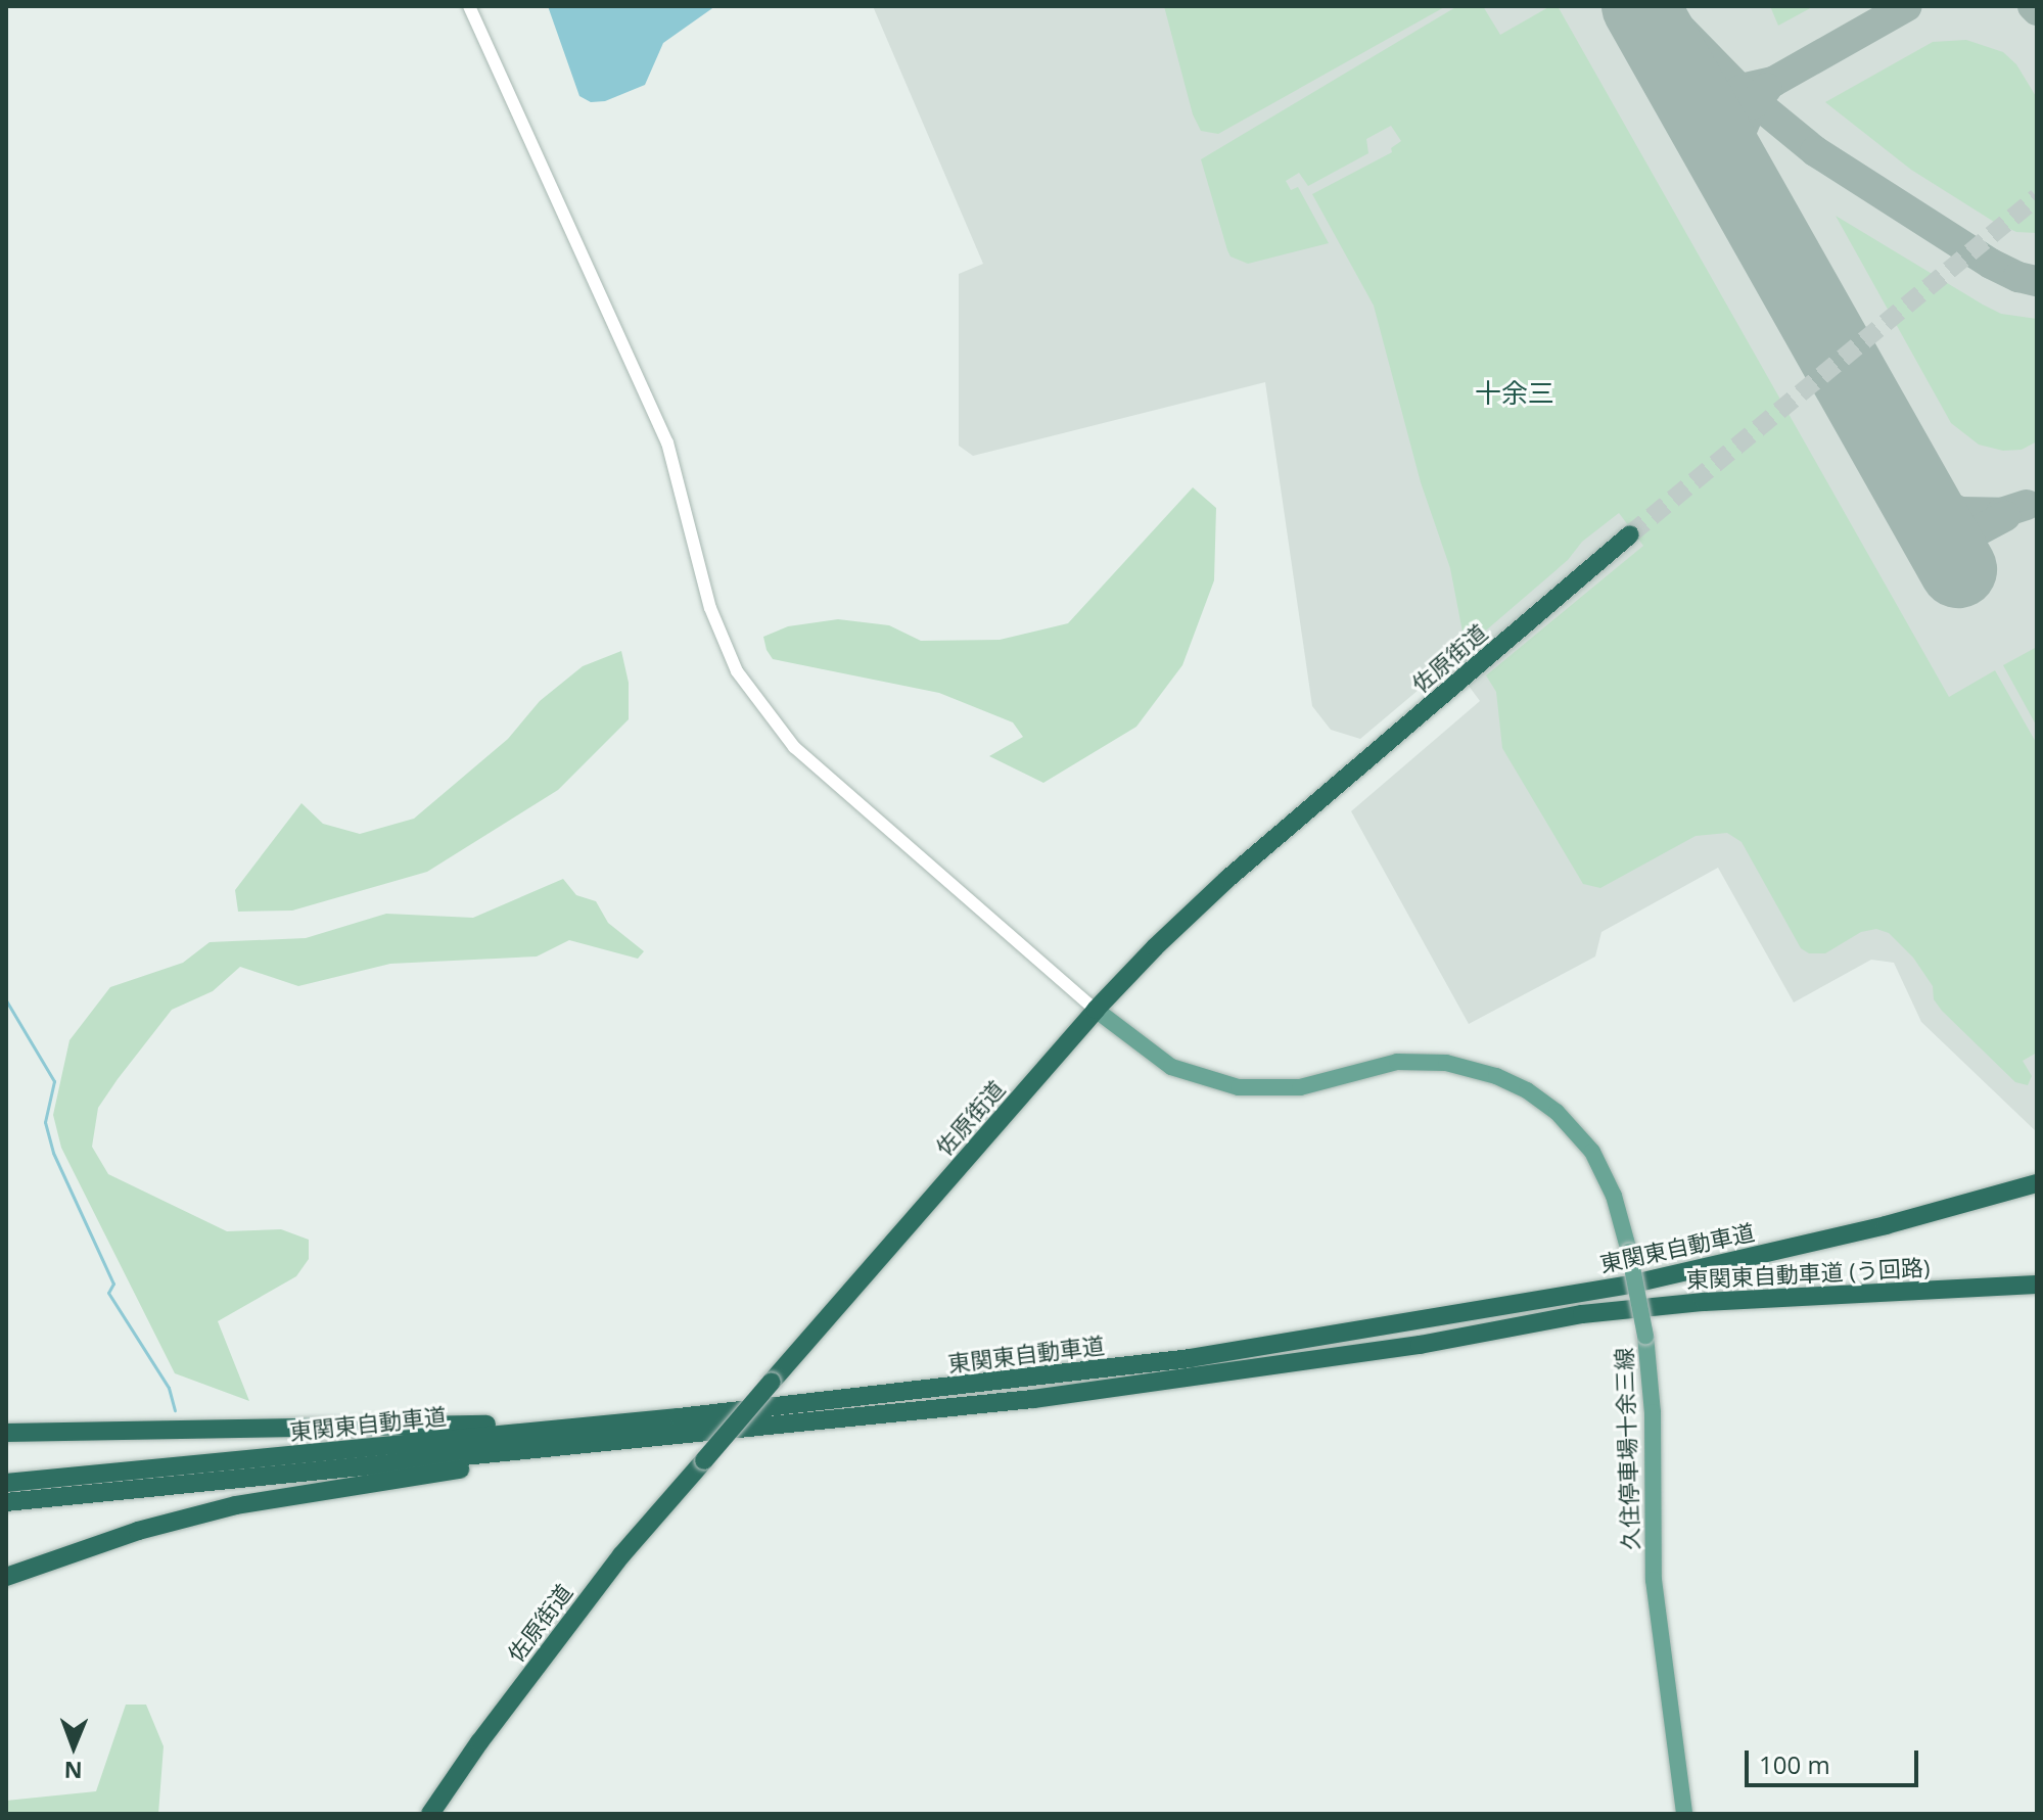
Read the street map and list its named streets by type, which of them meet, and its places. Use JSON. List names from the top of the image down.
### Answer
{
  "streets": {
    "highway": ["佐原街道", "東関東自動車道", "東関東自動車道 (う回路)"],
    "main road": ["久住停車場十余三線"]
  },
  "crossings": [
    ["佐原街道", "久住停車場十余三線"],
    ["東関東自動車道", "東関東自動車道 (う回路)"]
  ],
  "districts": ["十余三"],
  "scale_bar": "100 m",
  "north": "bottom"
}
